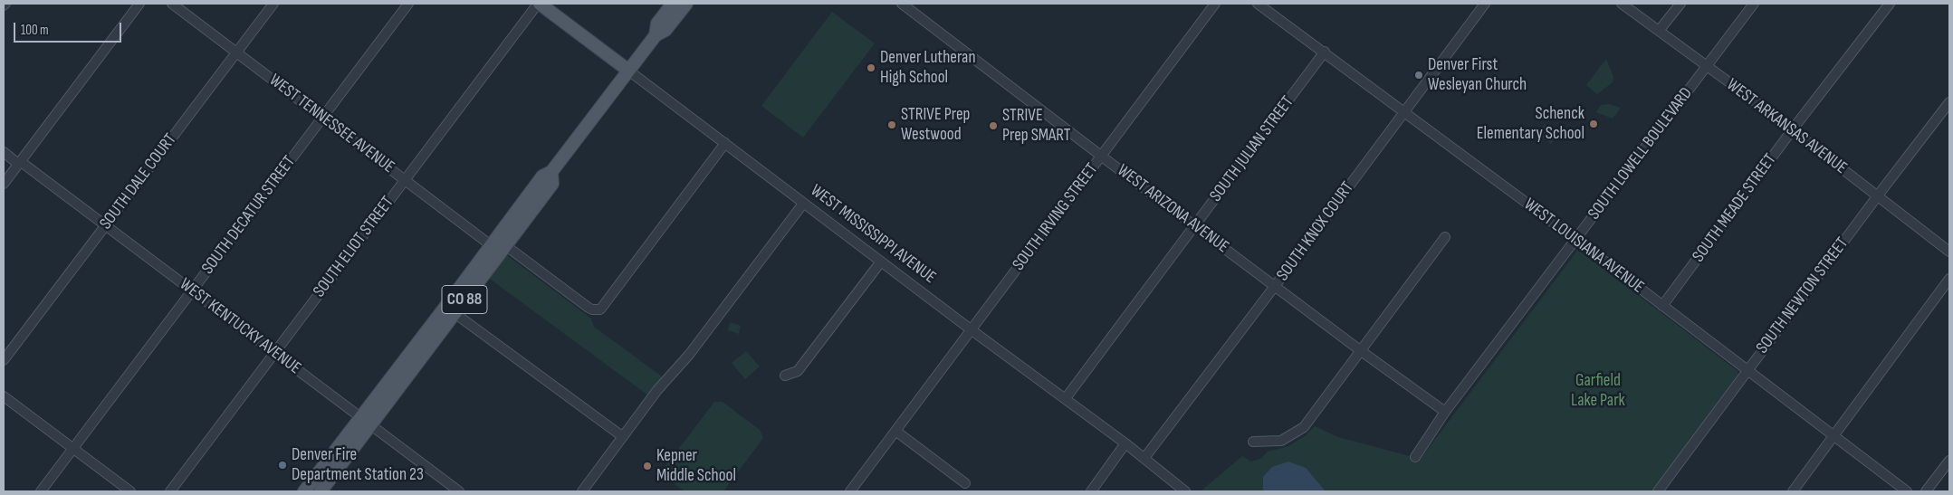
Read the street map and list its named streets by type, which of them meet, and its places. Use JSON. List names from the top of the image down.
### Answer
{
  "streets": {
    "main road": ["WEST MISSISSIPPI AVENUE", "CO 88"],
    "street": [
      "WEST TENNESSEE AVENUE",
      "WEST ARKANSAS AVENUE",
      "SOUTH JULIAN STREET",
      "SOUTH LOWELL BOULEVARD",
      "SOUTH DALE COURT",
      "SOUTH MEADE STREET",
      "WEST ARIZONA AVENUE",
      "SOUTH DECATUR STREET",
      "SOUTH IRVING STREET",
      "SOUTH KNOX COURT",
      "WEST LOUISIANA AVENUE",
      "SOUTH ELIOT STREET",
      "SOUTH NEWTON STREET",
      "WEST KENTUCKY AVENUE"
    ]
  },
  "crossings": [
    ["WEST TENNESSEE AVENUE", "SOUTH DALE COURT"],
    ["WEST TENNESSEE AVENUE", "SOUTH DECATUR STREET"],
    ["WEST TENNESSEE AVENUE", "SOUTH ELIOT STREET"],
    ["WEST TENNESSEE AVENUE", "CO 88"],
    ["WEST ARKANSAS AVENUE", "SOUTH LOWELL BOULEVARD"],
    ["WEST ARKANSAS AVENUE", "SOUTH MEADE STREET"],
    ["WEST ARKANSAS AVENUE", "SOUTH NEWTON STREET"],
    ["SOUTH JULIAN STREET", "WEST ARIZONA AVENUE"],
    ["SOUTH JULIAN STREET", "WEST MISSISSIPPI AVENUE"],
    ["SOUTH JULIAN STREET", "WEST LOUISIANA AVENUE"],
    ["SOUTH LOWELL BOULEVARD", "WEST ARIZONA AVENUE"],
    ["SOUTH LOWELL BOULEVARD", "WEST LOUISIANA AVENUE"],
    ["SOUTH DALE COURT", "WEST KENTUCKY AVENUE"],
    ["SOUTH MEADE STREET", "WEST LOUISIANA AVENUE"],
    ["WEST ARIZONA AVENUE", "SOUTH IRVING STREET"],
    ["WEST ARIZONA AVENUE", "SOUTH KNOX COURT"],
    ["SOUTH DECATUR STREET", "WEST KENTUCKY AVENUE"],
    ["SOUTH IRVING STREET", "WEST MISSISSIPPI AVENUE"],
    ["SOUTH KNOX COURT", "WEST MISSISSIPPI AVENUE"],
    ["SOUTH KNOX COURT", "WEST LOUISIANA AVENUE"],
    ["WEST MISSISSIPPI AVENUE", "SOUTH ELIOT STREET"],
    ["WEST MISSISSIPPI AVENUE", "CO 88"],
    ["WEST LOUISIANA AVENUE", "SOUTH NEWTON STREET"],
    ["SOUTH ELIOT STREET", "WEST KENTUCKY AVENUE"],
    ["CO 88", "WEST KENTUCKY AVENUE"]
  ],
  "parks": ["Garfield Lake Park"],
  "places": [
    "Denver Lutheran High School",
    "Denver First Wesleyan Church",
    "Schenck Elementary School",
    "STRIVE Prep Westwood",
    "STRIVE Prep SMART",
    "Denver Fire Department Station 23",
    "Kepner Middle School"
  ],
  "scale_bar": "100 m"
}
